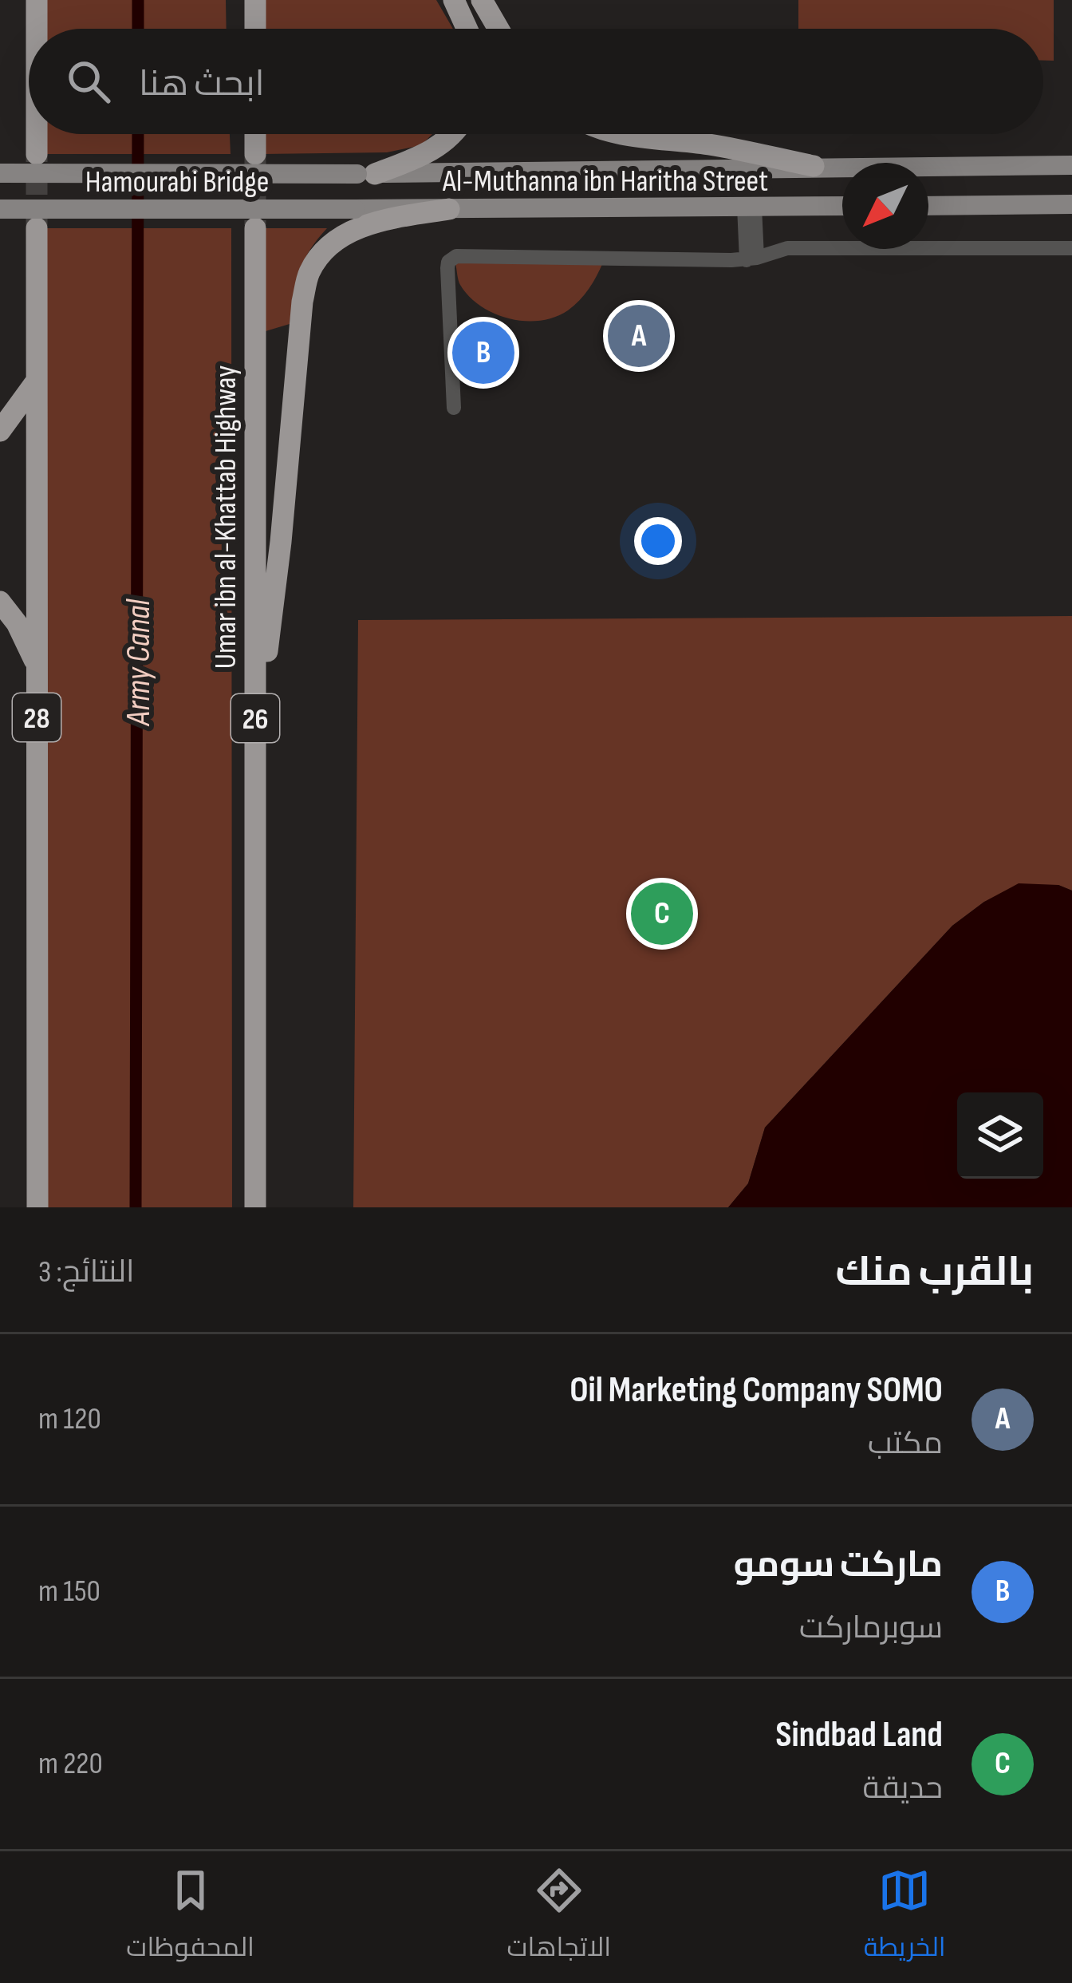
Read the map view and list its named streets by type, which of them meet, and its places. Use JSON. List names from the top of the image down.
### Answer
{
  "streets": {
    "highway": ["Umar ibn al-Khattab Highway", "28", "26"],
    "main road": ["Al-Muthanna ibn Haritha Street", "Hamourabi Bridge"]
  },
  "crossings": [
    ["Al-Muthanna ibn Haritha Street", "Hamourabi Bridge"]
  ],
  "water": ["Army Canal"],
  "north": "bottom left",
  "page": {
    "search": "ابحث هنا",
    "pins": ["A", "B", "C"],
    "heading": ["بالقرب منك", "النتائج: 3"],
    "list": [
      {
        "mark": "A",
        "name": "Oil Marketing Company SOMO",
        "note": "مكتب",
        "value": "120 m"
      },
      {
        "mark": "B",
        "name": "ماركت سومو",
        "note": "سوبرماركت",
        "value": "150 m"
      },
      {
        "mark": "C",
        "name": "Sindbad Land",
        "note": "حديقة",
        "value": "220 m"
      }
    ],
    "nav": ["الخريطة", "الاتجاهات", "المحفوظات"]
  }
}
